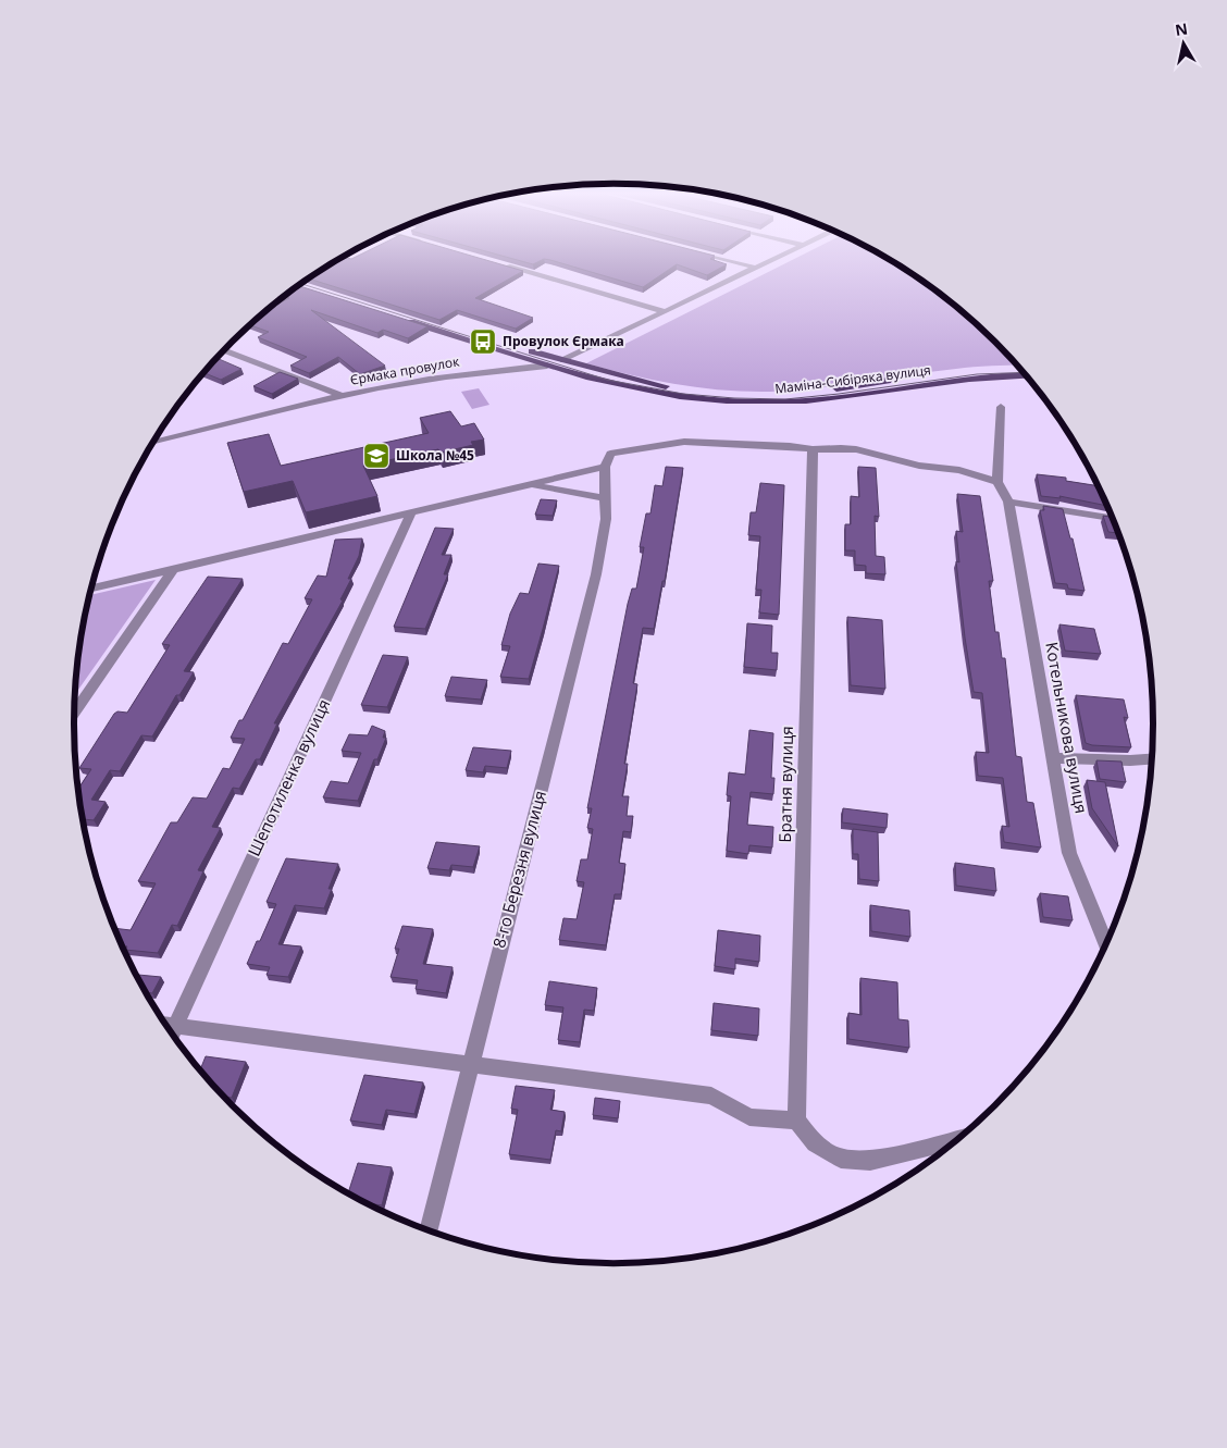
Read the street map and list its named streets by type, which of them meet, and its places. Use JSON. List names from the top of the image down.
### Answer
{
  "streets": {
    "main road": ["Єрмака провулок", "Маміна-Сибіряка вулиця"],
    "street": [
      "Котельникова вулиця",
      "Шепотиленка вулиця",
      "Братня вулиця",
      "8-го Березня вулиця"
    ]
  },
  "crossings": [
    ["Єрмака провулок", "Маміна-Сибіряка вулиця"]
  ],
  "places": {
    "bus stop": ["Провулок Єрмака"],
    "school or university": ["Школа №45"]
  },
  "north": "top"
}
